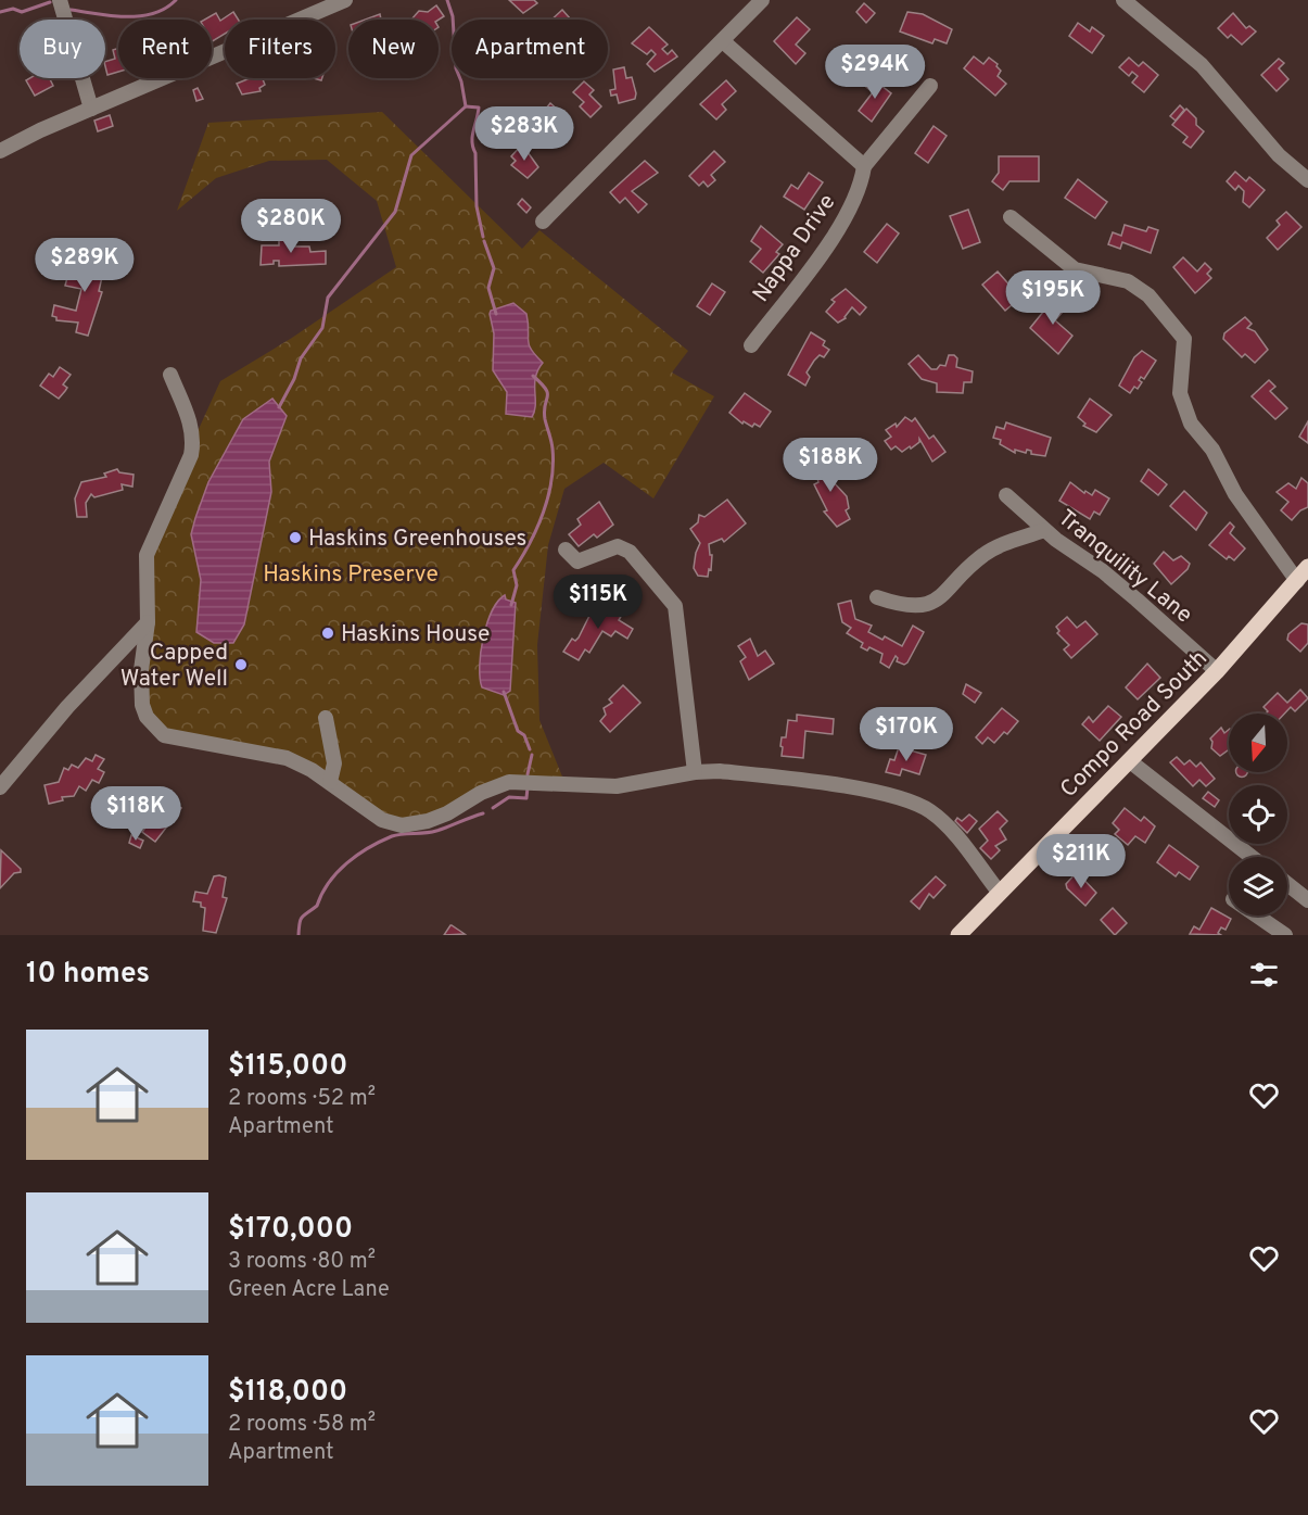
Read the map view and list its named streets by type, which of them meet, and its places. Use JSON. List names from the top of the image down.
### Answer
{
  "streets": {
    "main road": ["Compo Road South"],
    "street": ["Nappa Drive", "Tranquility Lane"]
  },
  "crossings": [
    ["Tranquility Lane", "Compo Road South"]
  ],
  "parks": ["Haskins Preserve"],
  "places": ["Haskins Greenhouses", "Haskins House", "Capped Water Well"],
  "north": "bottom",
  "page": {
    "chip": [
      "Buy",
      "Rent",
      "Filters",
      "New",
      "Apartment"
    ],
    "price": [
      "$294K",
      "$283K",
      "$280K",
      "$289K",
      "$195K",
      "$188K",
      "$115K",
      "$170K",
      "$118K",
      "$211K"
    ],
    "heading": "10 homes",
    "list": [
      {
        "name": "$115,000",
        "note": "2 rooms · 52 m² · Apartment"
      },
      {
        "name": "$170,000",
        "note": "3 rooms · 80 m² · Green Acre Lane"
      },
      {
        "name": "$118,000",
        "note": "2 rooms · 58 m² · Apartment"
      }
    ]
  }
}
